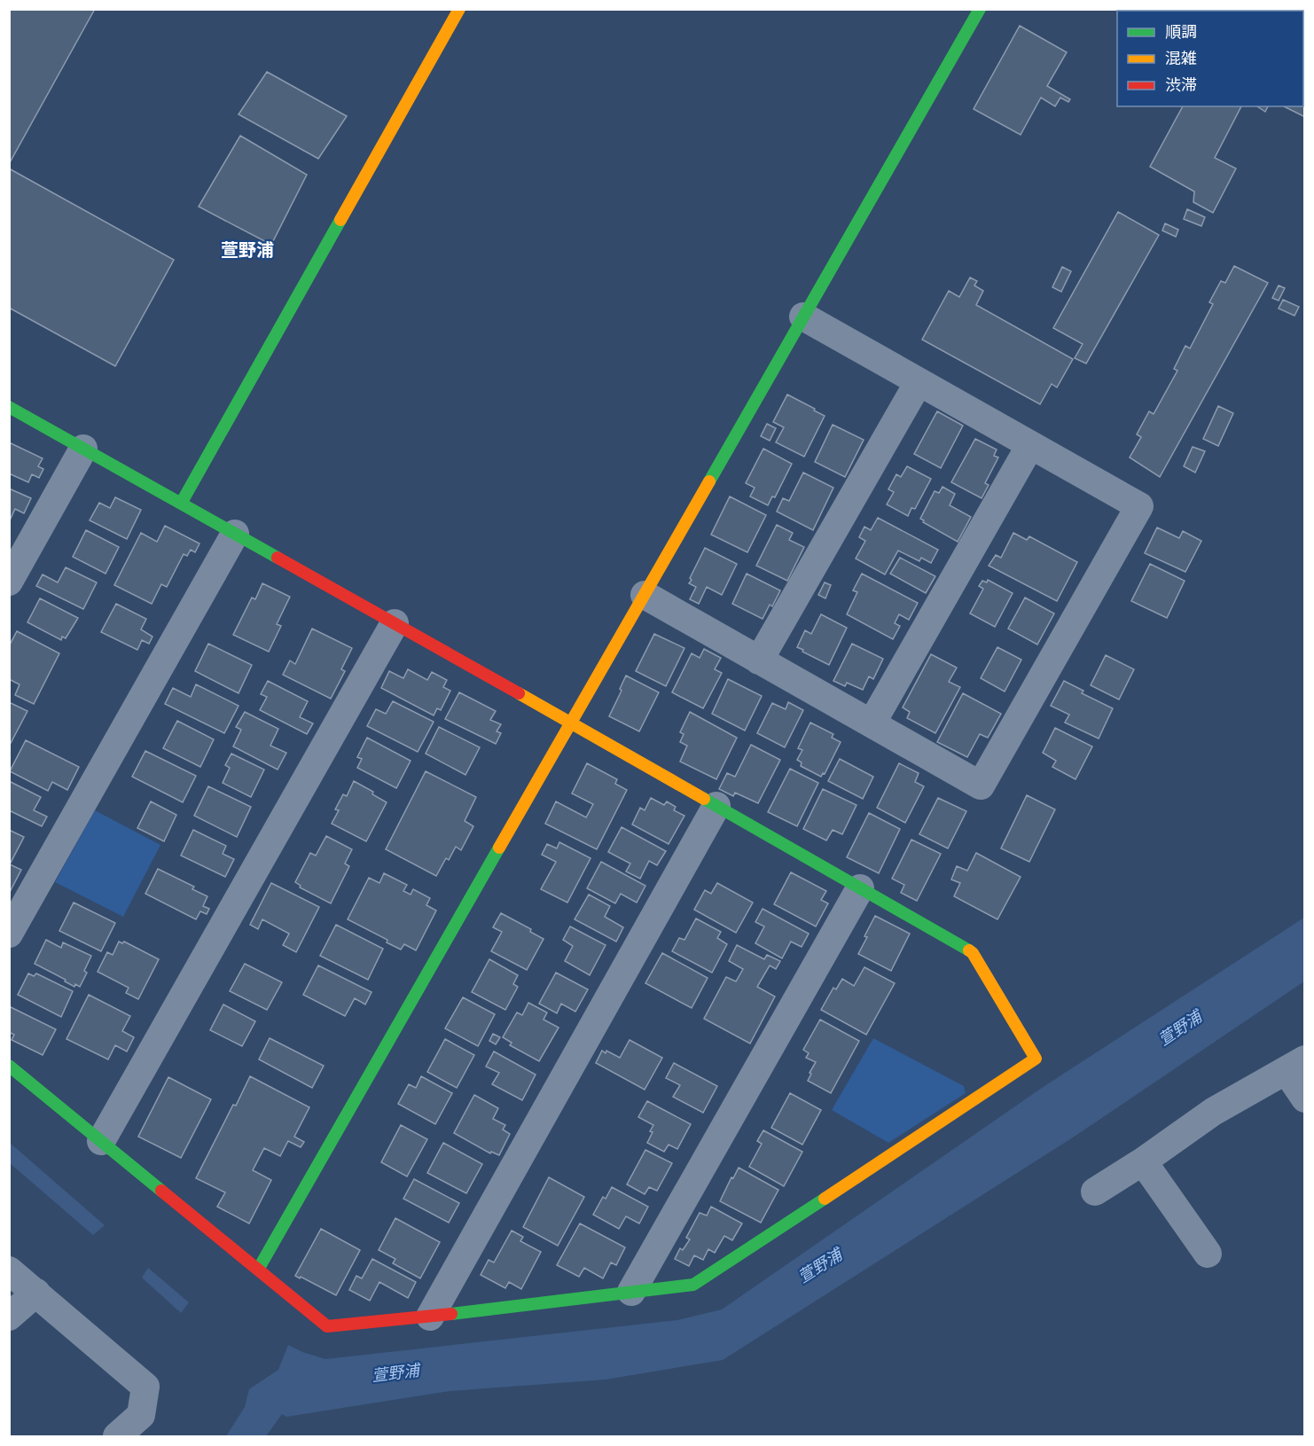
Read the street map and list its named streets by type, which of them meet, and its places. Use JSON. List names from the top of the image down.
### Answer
{
  "districts": ["萱野浦"],
  "water": ["萱野浦"],
  "legend": ["順調", "混雑", "渋滞"]
}
